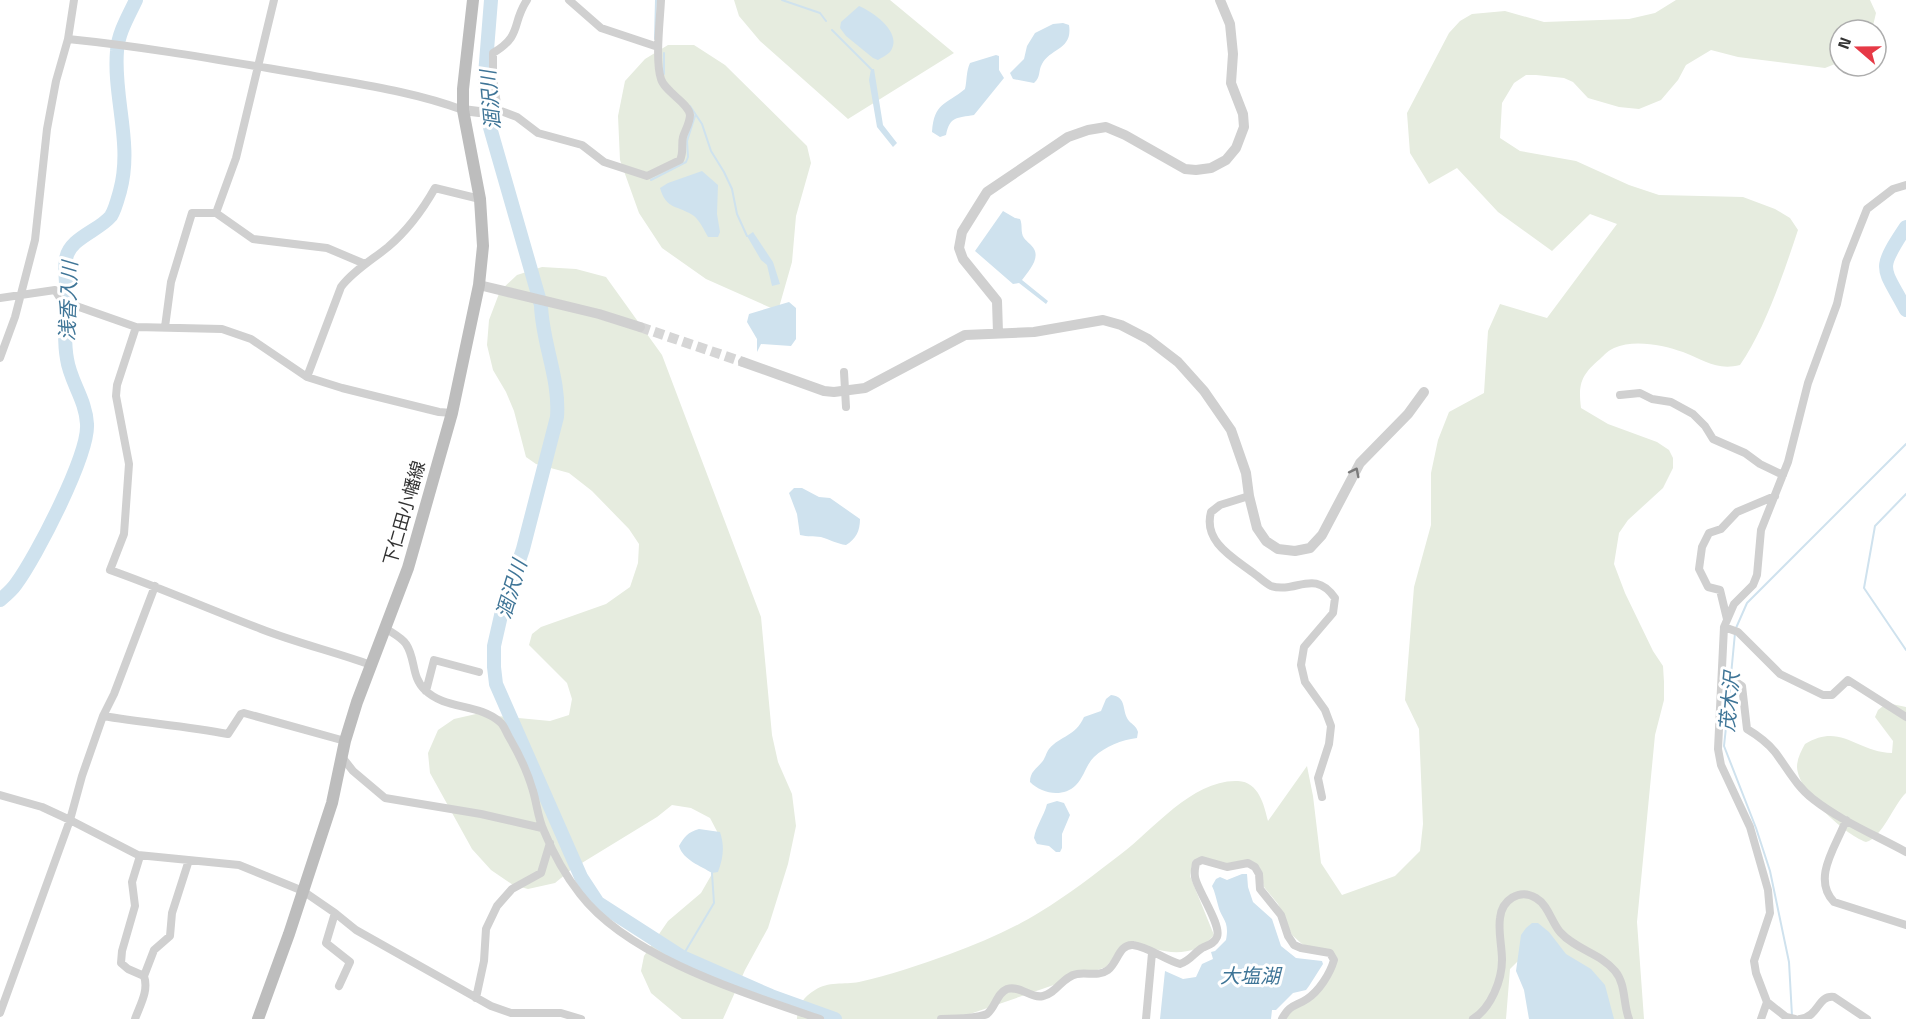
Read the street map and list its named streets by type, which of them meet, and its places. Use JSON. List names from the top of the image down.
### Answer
{
  "streets": {
    "main road": ["下仁田小幡線"]
  },
  "water": [
    "涸沢川",
    "浅香入川",
    "茂木沢",
    "大塩湖"
  ],
  "north": "left"
}
